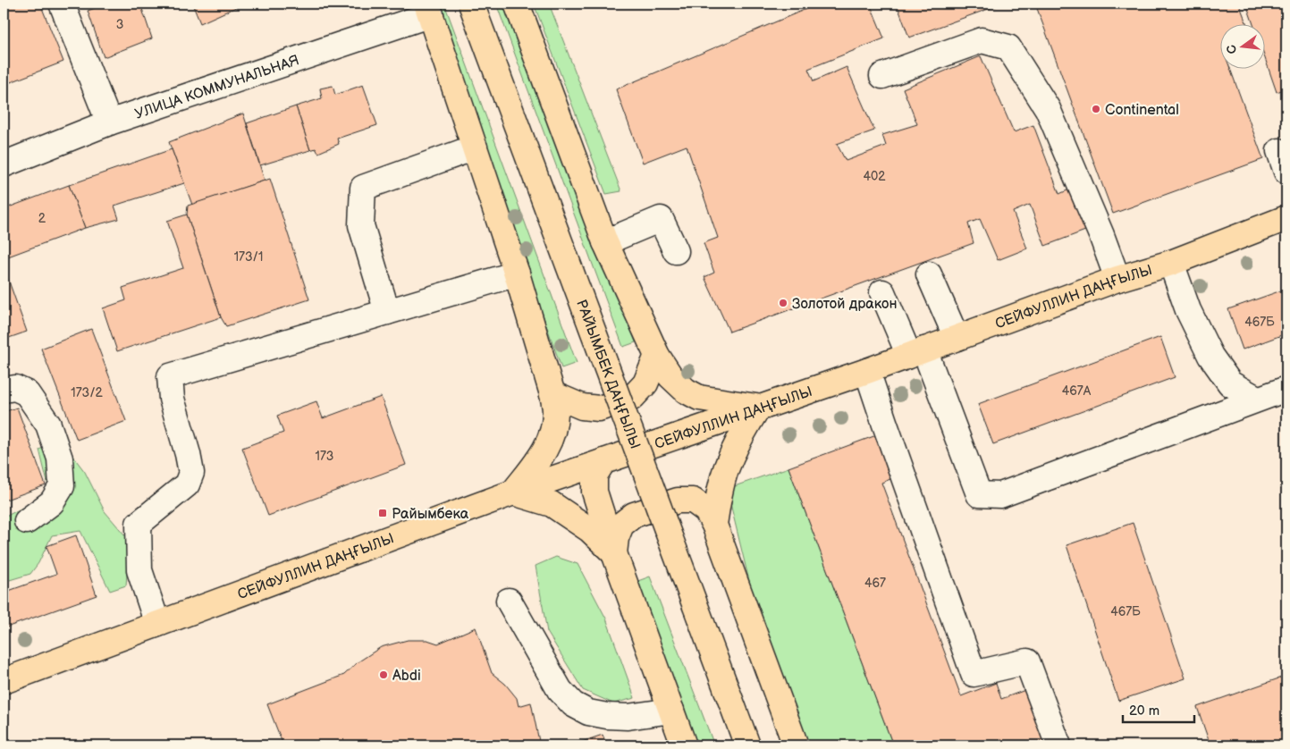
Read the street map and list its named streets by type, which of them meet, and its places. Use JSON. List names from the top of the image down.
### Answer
{
  "streets": {
    "main road": ["СЕЙФУЛЛИН ДАҢҒЫЛЫ", "РАЙЫМБЕК ДАҢҒЫЛЫ"],
    "lane": ["УЛИЦА КОММУНАЛЬНАЯ"]
  },
  "places": {
    "other": ["Continental", "Золотой дракон", "Abdi"],
    "transit": ["Райымбека"]
  },
  "house_numbers": [
    "3",
    "402",
    "2",
    "173/1",
    "467Б",
    "467А",
    "173/2",
    "173",
    "467",
    "467Б"
  ],
  "scale_bar": "20 m",
  "north": "left"
}
